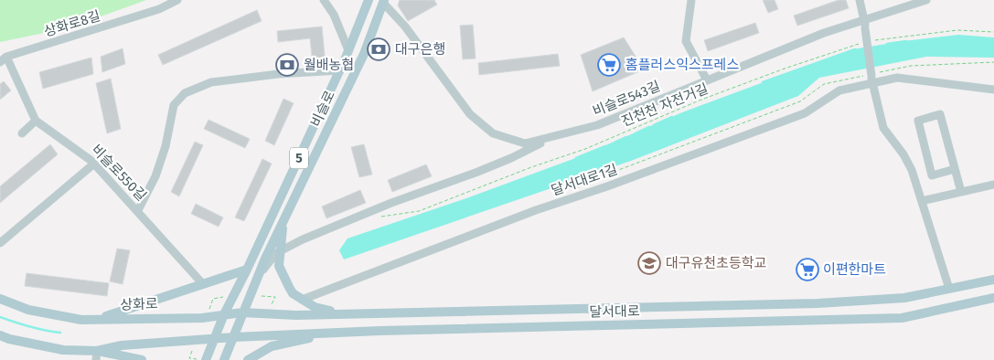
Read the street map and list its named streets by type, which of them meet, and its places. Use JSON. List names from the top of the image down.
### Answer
{
  "streets": {
    "main road": [
      "비슬로",
      "5",
      "상화로",
      "달서대로"
    ],
    "street": [
      "상화로8길",
      "비슬로543길",
      "비슬로550길",
      "달서대로1길"
    ],
    "path": ["진천천 자전거길"]
  },
  "crossings": [
    ["비슬로543길", "비슬로"],
    ["비슬로", "비슬로550길"],
    ["비슬로", "상화로"],
    ["비슬로", "달서대로"],
    ["상화로", "달서대로"]
  ],
  "places": {
    "bank": ["대구은행", "월배농협"],
    "supermarket": ["홈플러스익스프레스", "이편한마트"],
    "school or university": ["대구유천초등학교"]
  }
}
